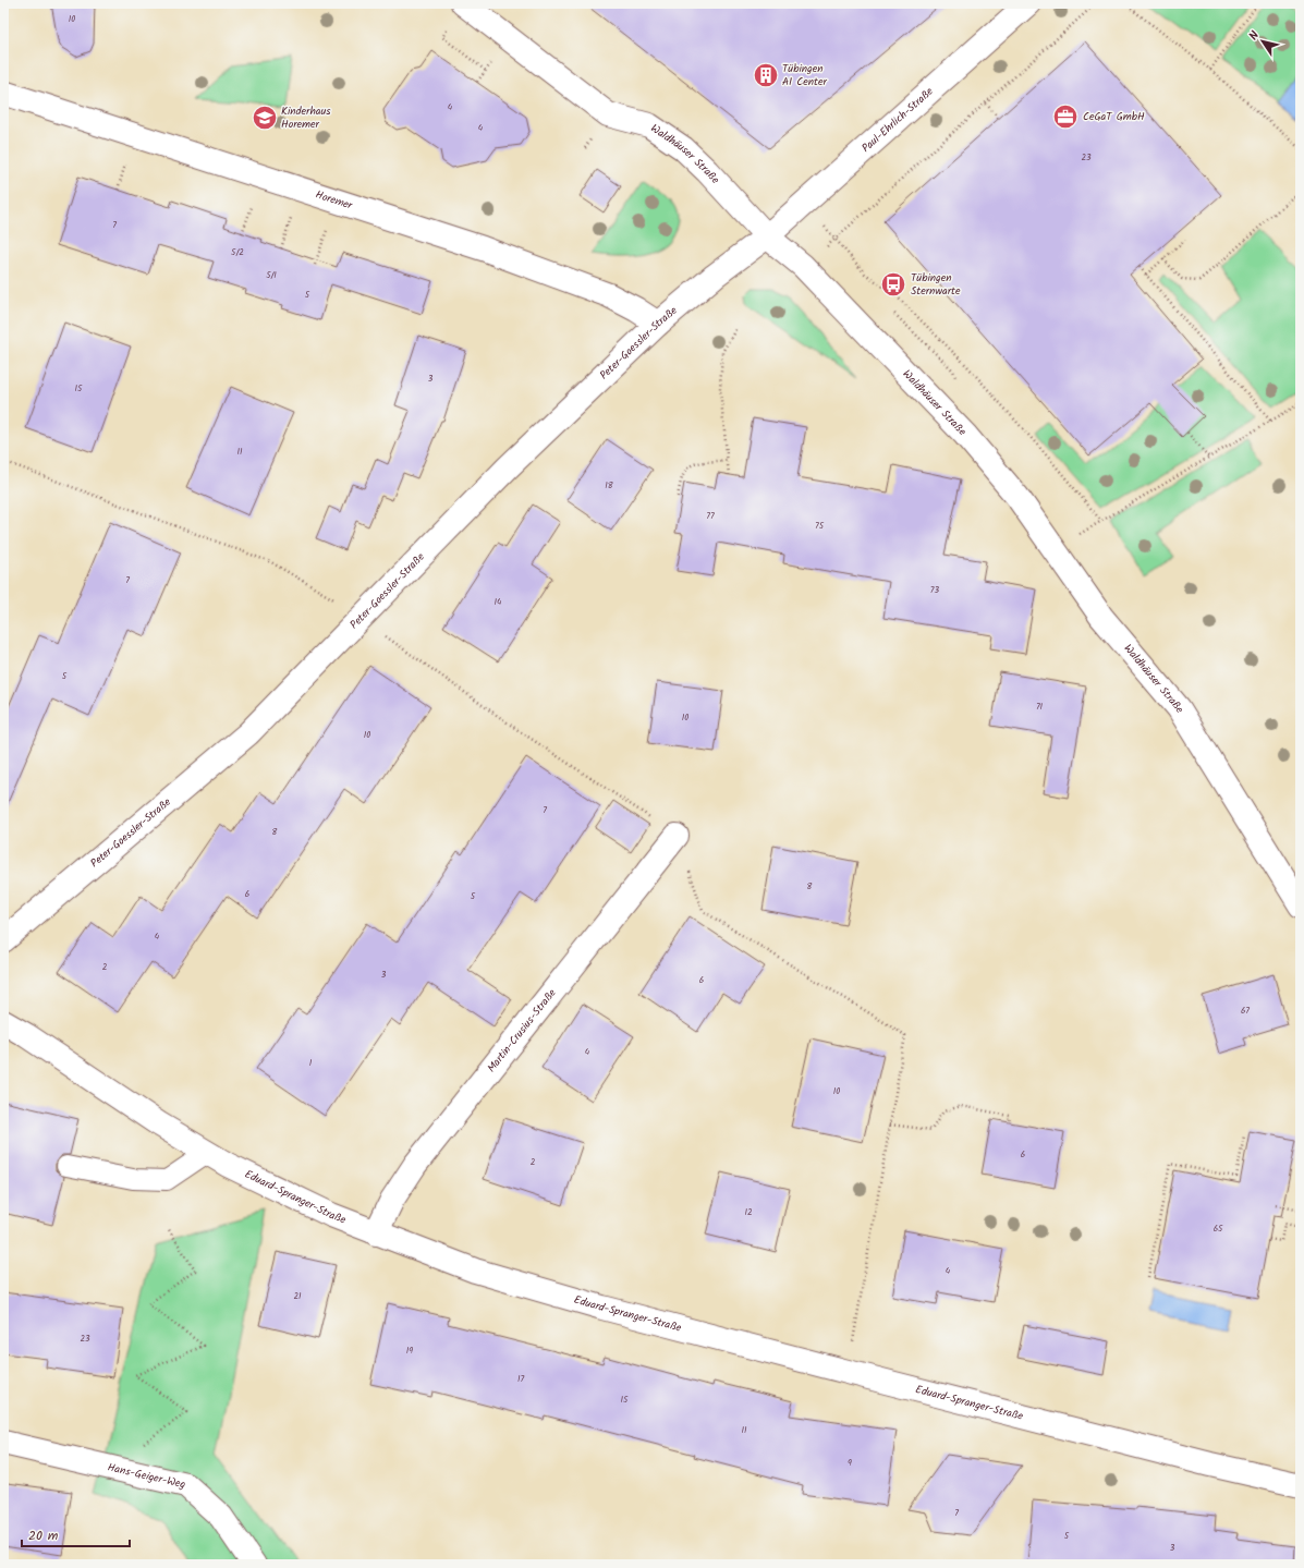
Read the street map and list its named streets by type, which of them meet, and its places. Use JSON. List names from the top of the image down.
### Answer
{
  "streets": {
    "street": [
      "Paul-Ehrlich-Straße",
      "Waldhäuser Straße",
      "Horemer",
      "Peter-Goessler-Straße",
      "Martin-Crusius-Straße",
      "Eduard-Spranger-Straße",
      "Hans-Geiger-Weg"
    ]
  },
  "crossings": [
    ["Paul-Ehrlich-Straße", "Waldhäuser Straße"],
    ["Paul-Ehrlich-Straße", "Peter-Goessler-Straße"],
    ["Waldhäuser Straße", "Peter-Goessler-Straße"],
    ["Horemer", "Peter-Goessler-Straße"],
    ["Martin-Crusius-Straße", "Eduard-Spranger-Straße"]
  ],
  "places": {
    "building": ["Tübingen AI Center"],
    "office": ["CeGaT GmbH"],
    "school or university": ["Kinderhaus Horemer"],
    "bus stop": ["Tübingen Sternwarte"]
  },
  "house_numbers": [
    "10",
    "4",
    "4",
    "23",
    "7",
    "5/2",
    "5/1",
    "5",
    "3",
    "15",
    "11",
    "18",
    "77",
    "75",
    "7",
    "73",
    "14",
    "5",
    "71",
    "10",
    "10",
    "7",
    "8",
    "8",
    "6",
    "5",
    "4",
    "2",
    "3",
    "6",
    "67",
    "4",
    "1",
    "10",
    "6",
    "2",
    "12",
    "65",
    "4",
    "21",
    "23",
    "19",
    "17",
    "15",
    "11",
    "9",
    "7",
    "5",
    "3"
  ],
  "scale_bar": "20 m",
  "north": "top left"
}
